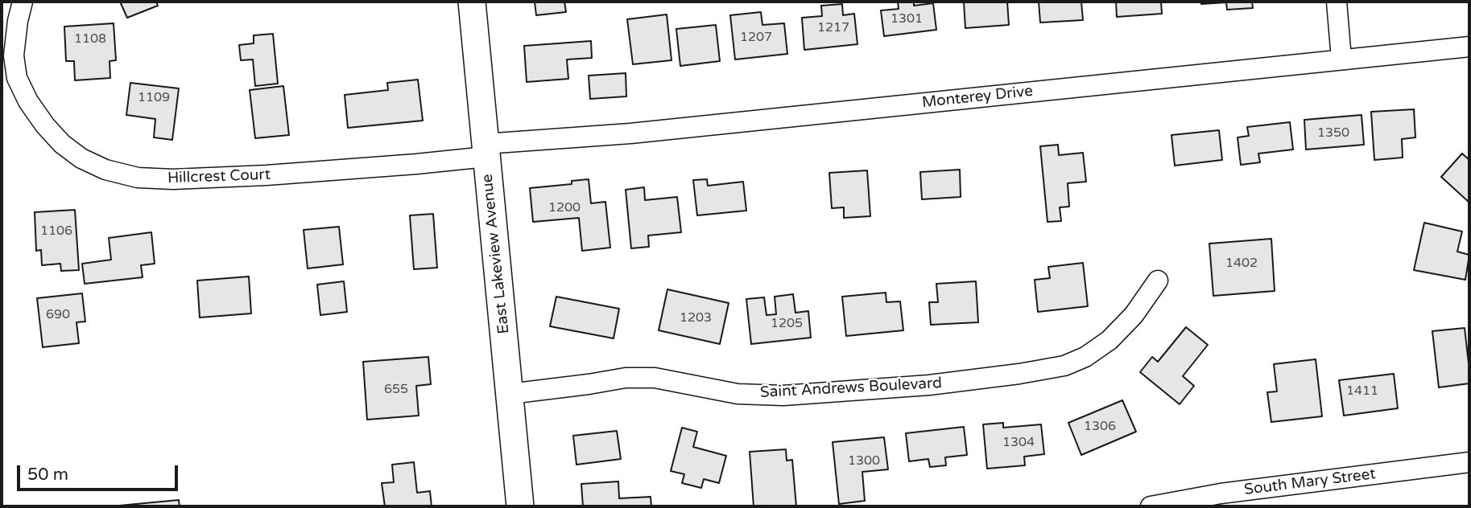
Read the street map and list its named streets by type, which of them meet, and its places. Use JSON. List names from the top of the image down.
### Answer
{
  "streets": {
    "street": [
      "Monterey Drive",
      "Hillcrest Court",
      "East Lakeview Avenue",
      "Saint Andrews Boulevard",
      "South Mary Street"
    ]
  },
  "crossings": [
    ["Monterey Drive", "Hillcrest Court"],
    ["Monterey Drive", "East Lakeview Avenue"],
    ["Hillcrest Court", "East Lakeview Avenue"],
    ["East Lakeview Avenue", "Saint Andrews Boulevard"]
  ],
  "house_numbers": [
    "1301",
    "1217",
    "1207",
    "1108",
    "1109",
    "1350",
    "1200",
    "1106",
    "1402",
    "690",
    "1203",
    "1205",
    "655",
    "1411",
    "1306",
    "1304",
    "1300"
  ],
  "scale_bar": "50 m"
}
